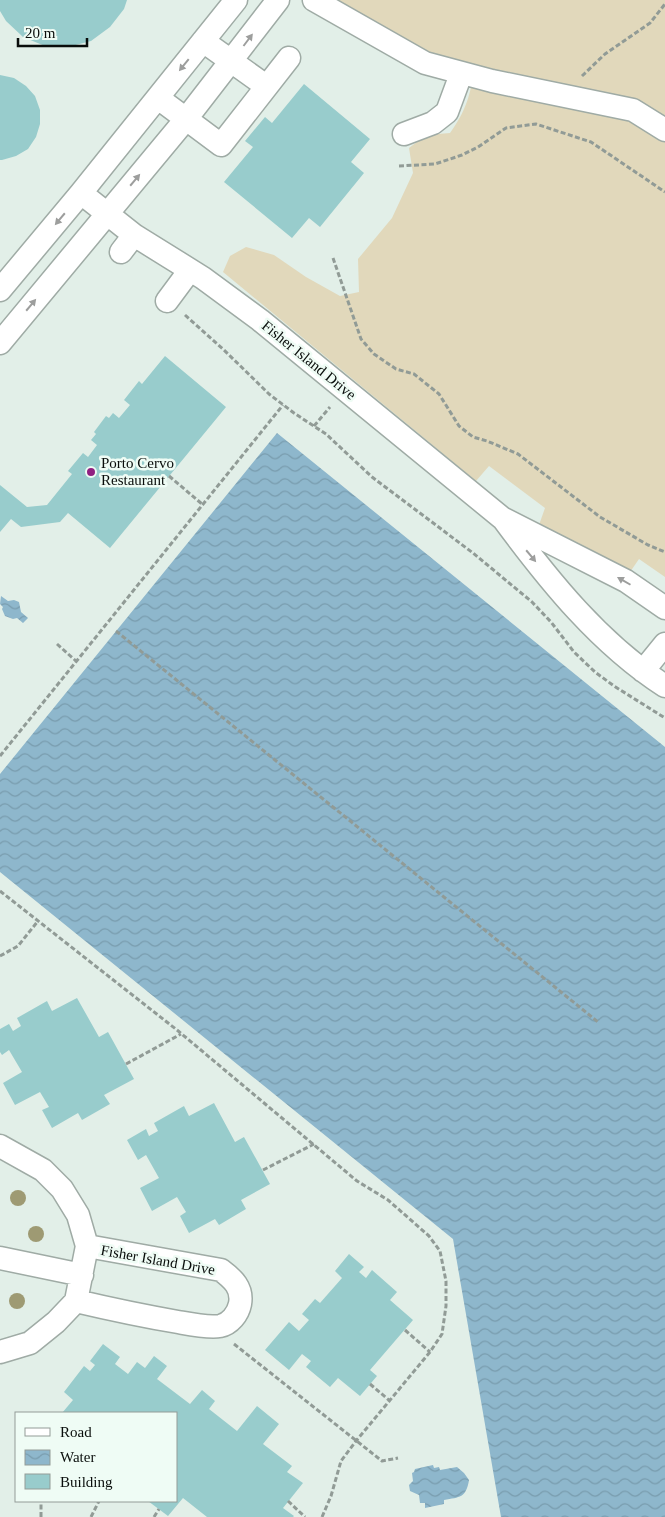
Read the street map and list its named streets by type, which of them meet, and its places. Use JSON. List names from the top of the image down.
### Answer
{
  "streets": {
    "street": ["Fisher Island Drive"]
  },
  "places": ["Porto Cervo Restaurant"],
  "legend": ["Road", "Water", "Building"],
  "scale_bar": "20 m"
}
